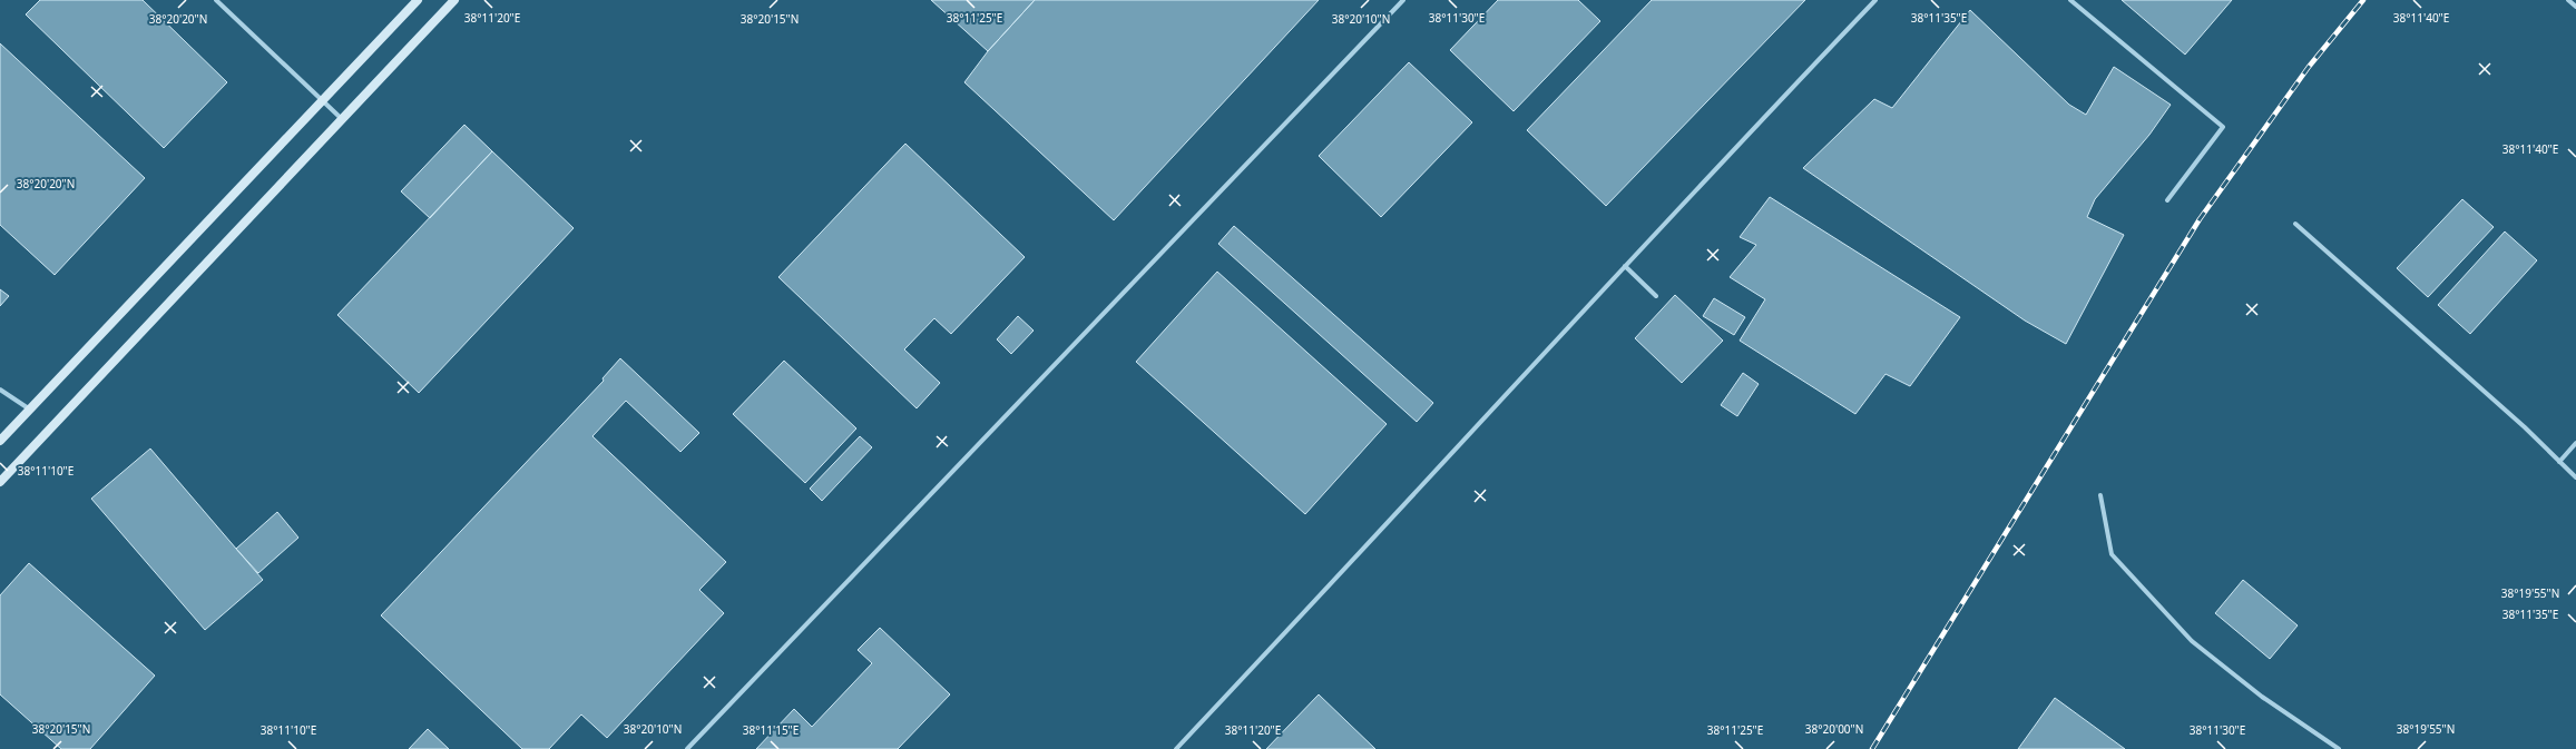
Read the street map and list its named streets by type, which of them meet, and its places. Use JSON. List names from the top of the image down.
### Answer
{
  "coordinates": [
    "38°11'20\"E",
    "38°11'25\"E",
    "38°11'30\"E",
    "38°11'35\"E",
    "38°11'40\"E",
    "38°20'20\"N",
    "38°20'15\"N",
    "38°20'10\"N",
    "38°11'10\"E",
    "38°19'55\"N",
    "38°20'00\"N",
    "38°11'15\"E"
  ]
}
